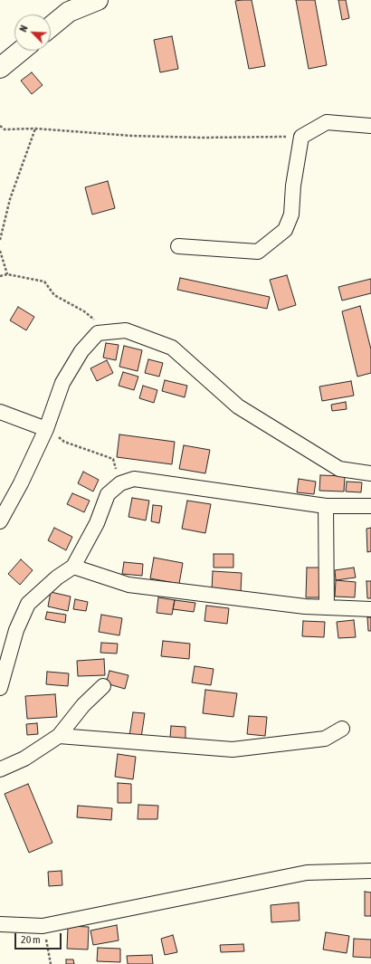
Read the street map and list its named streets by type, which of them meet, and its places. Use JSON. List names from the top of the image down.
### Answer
{
  "scale_bar": "20 m",
  "north": "top left"
}
